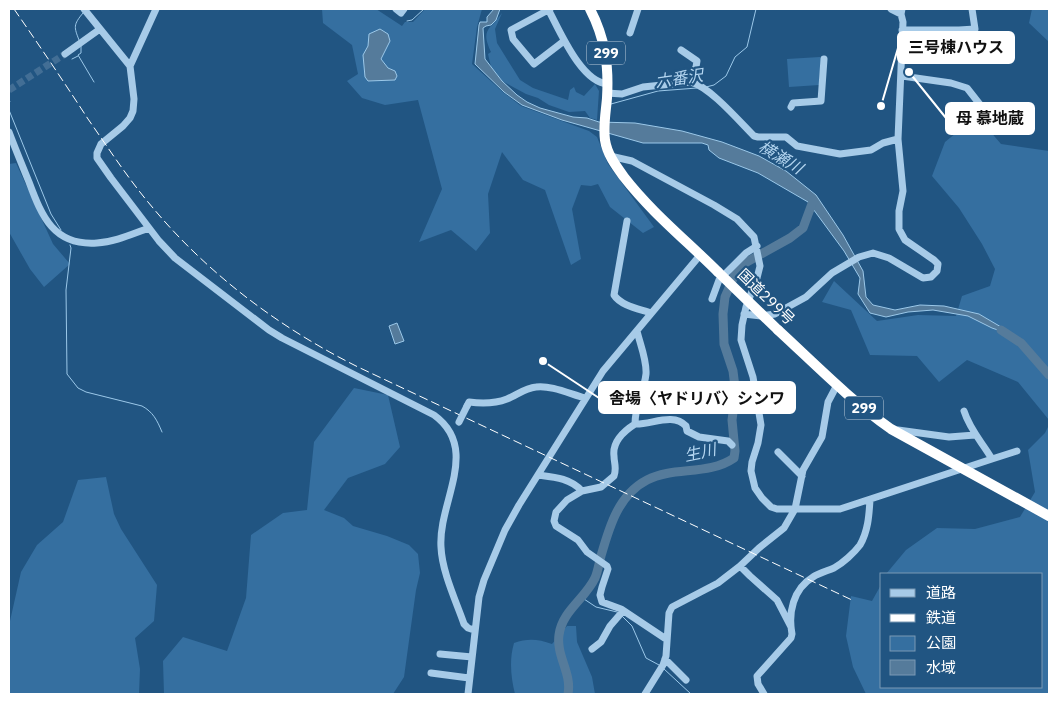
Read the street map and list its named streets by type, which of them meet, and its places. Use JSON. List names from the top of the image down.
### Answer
{
  "streets": {
    "highway": ["299", "国道299号"]
  },
  "water": ["六番沢", "横瀬川", "生川"],
  "places": ["母 慕地蔵", "三号棟ハウス", "舎場〈ヤドリバ〉シンワ"],
  "legend": [
    "道路",
    "鉄道",
    "公園",
    "水域"
  ]
}
